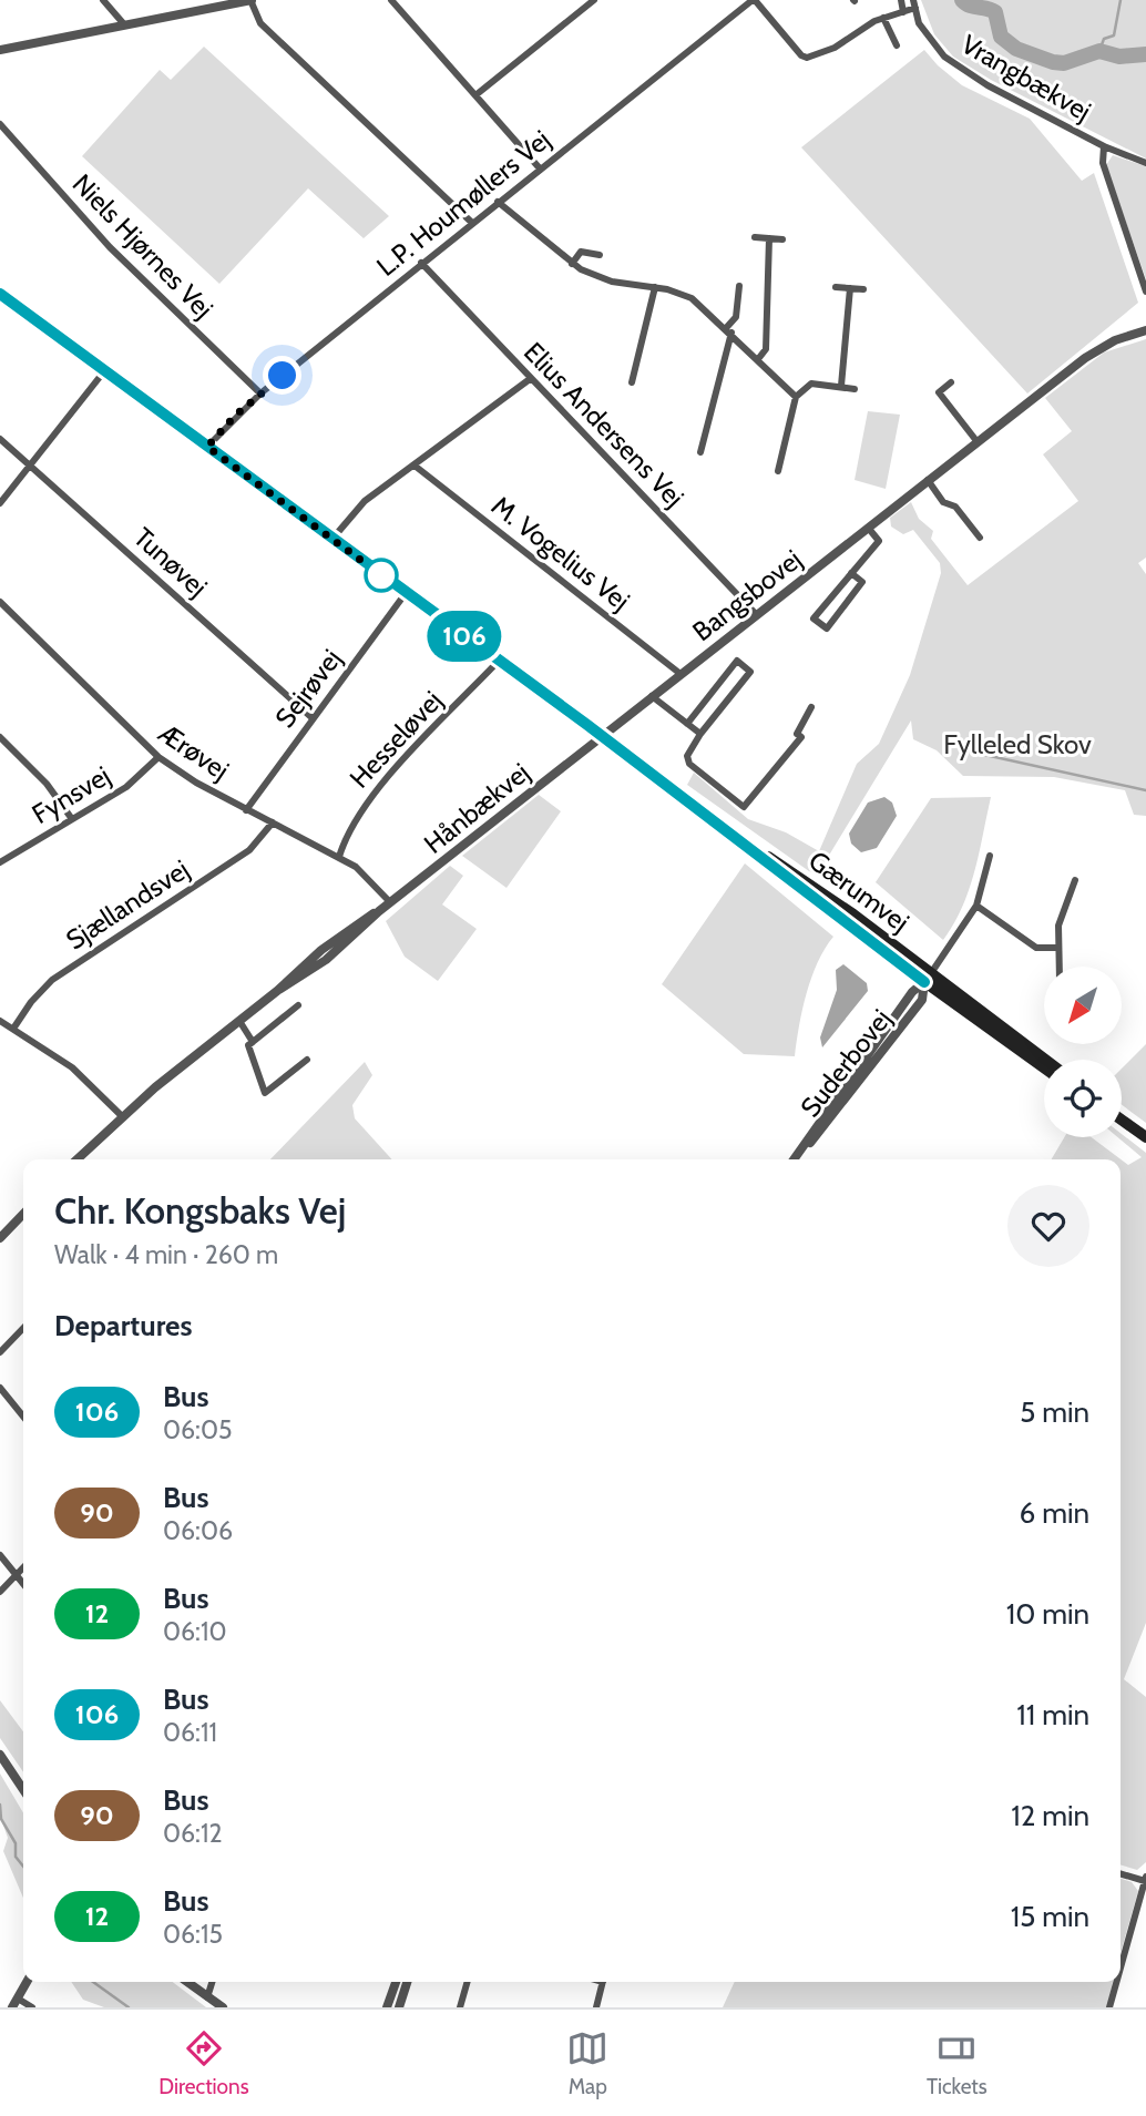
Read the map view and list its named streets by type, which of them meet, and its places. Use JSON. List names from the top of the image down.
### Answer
{
  "streets": {
    "main road": ["Gærumvej"],
    "street": [
      "Vrangbækvej",
      "L.P. Houmøllers Vej",
      "Niels Hjørnes Vej",
      "Elius Andersens Vej",
      "M. Vogelius Vej",
      "Tunøvej",
      "Bangsbovej",
      "Sejrøvej",
      "Hesseløvej",
      "Ærøvej",
      "Fynsvej",
      "Hånbækvej",
      "Sjællandsvej",
      "Suderbovej"
    ]
  },
  "crossings": [
    ["Vrangbækvej", "L.P. Houmøllers Vej"],
    ["L.P. Houmøllers Vej", "Niels Hjørnes Vej"],
    ["L.P. Houmøllers Vej", "Elius Andersens Vej"],
    ["L.P. Houmøllers Vej", "Gærumvej"],
    ["Elius Andersens Vej", "Bangsbovej"],
    ["M. Vogelius Vej", "Bangsbovej"],
    ["Tunøvej", "Sejrøvej"],
    ["Bangsbovej", "Hånbækvej"],
    ["Bangsbovej", "Gærumvej"],
    ["Sejrøvej", "Ærøvej"],
    ["Sejrøvej", "Gærumvej"],
    ["Hesseløvej", "Ærøvej"],
    ["Hesseløvej", "Gærumvej"],
    ["Ærøvej", "Fynsvej"],
    ["Ærøvej", "Hånbækvej"],
    ["Ærøvej", "Sjællandsvej"],
    ["Hånbækvej", "Gærumvej"],
    ["Gærumvej", "Suderbovej"]
  ],
  "parks": ["Fylleled Skov"],
  "lines": ["bus line 106"],
  "north": "bottom left",
  "page": {
    "on_map": "106",
    "heading": [
      ["Chr. Kongsbaks Vej", "Walk · 4 min · 260 m"],
      "Departures"
    ],
    "list": [
      {
        "mark": "106",
        "name": "Bus",
        "note": "06:05",
        "value": "5 min"
      },
      {
        "mark": "90",
        "name": "Bus",
        "note": "06:06",
        "value": "6 min"
      },
      {
        "mark": "12",
        "name": "Bus",
        "note": "06:10",
        "value": "10 min"
      },
      {
        "mark": "106",
        "name": "Bus",
        "note": "06:11",
        "value": "11 min"
      },
      {
        "mark": "90",
        "name": "Bus",
        "note": "06:12",
        "value": "12 min"
      },
      {
        "mark": "12",
        "name": "Bus",
        "note": "06:15",
        "value": "15 min"
      }
    ],
    "tabs": ["Directions", "Map", "Tickets"]
  }
}
